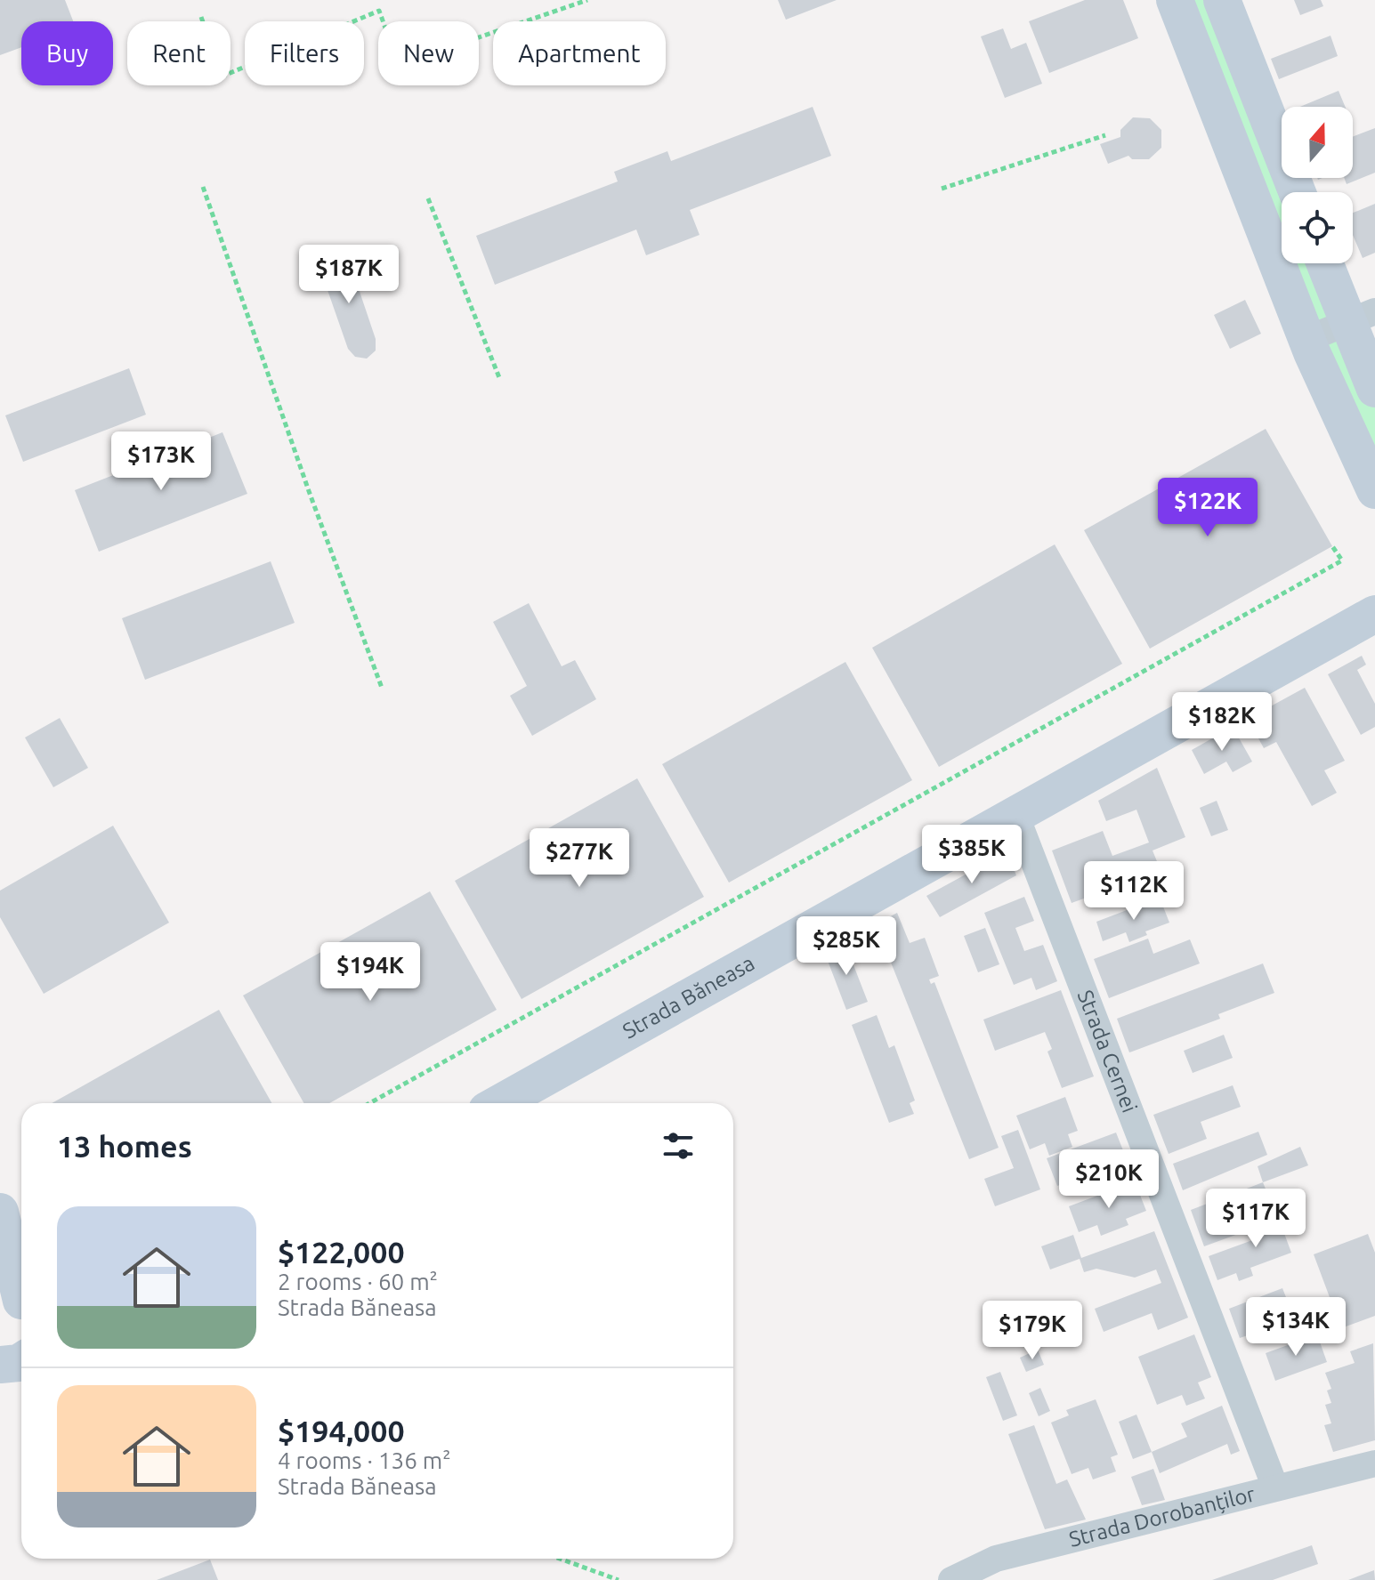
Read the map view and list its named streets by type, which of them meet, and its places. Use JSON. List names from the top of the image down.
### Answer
{
  "streets": {
    "street": ["Strada Băneasa", "Strada Cernei", "Strada Dorobanților"]
  },
  "crossings": [
    ["Strada Băneasa", "Strada Cernei"],
    ["Strada Cernei", "Strada Dorobanților"]
  ],
  "north": "top",
  "page": {
    "chip": [
      "Buy",
      "Rent",
      "Filters",
      "New",
      "Apartment"
    ],
    "price": [
      "$187K",
      "$173K",
      "$122K",
      "$182K",
      "$385K",
      "$277K",
      "$112K",
      "$285K",
      "$194K",
      "$210K",
      "$117K",
      "$134K",
      "$179K"
    ],
    "heading": "13 homes",
    "list": [
      {
        "name": "$122,000",
        "note": "2 rooms · 60 m² · Strada Băneasa"
      },
      {
        "name": "$194,000",
        "note": "4 rooms · 136 m² · Strada Băneasa"
      }
    ]
  }
}
